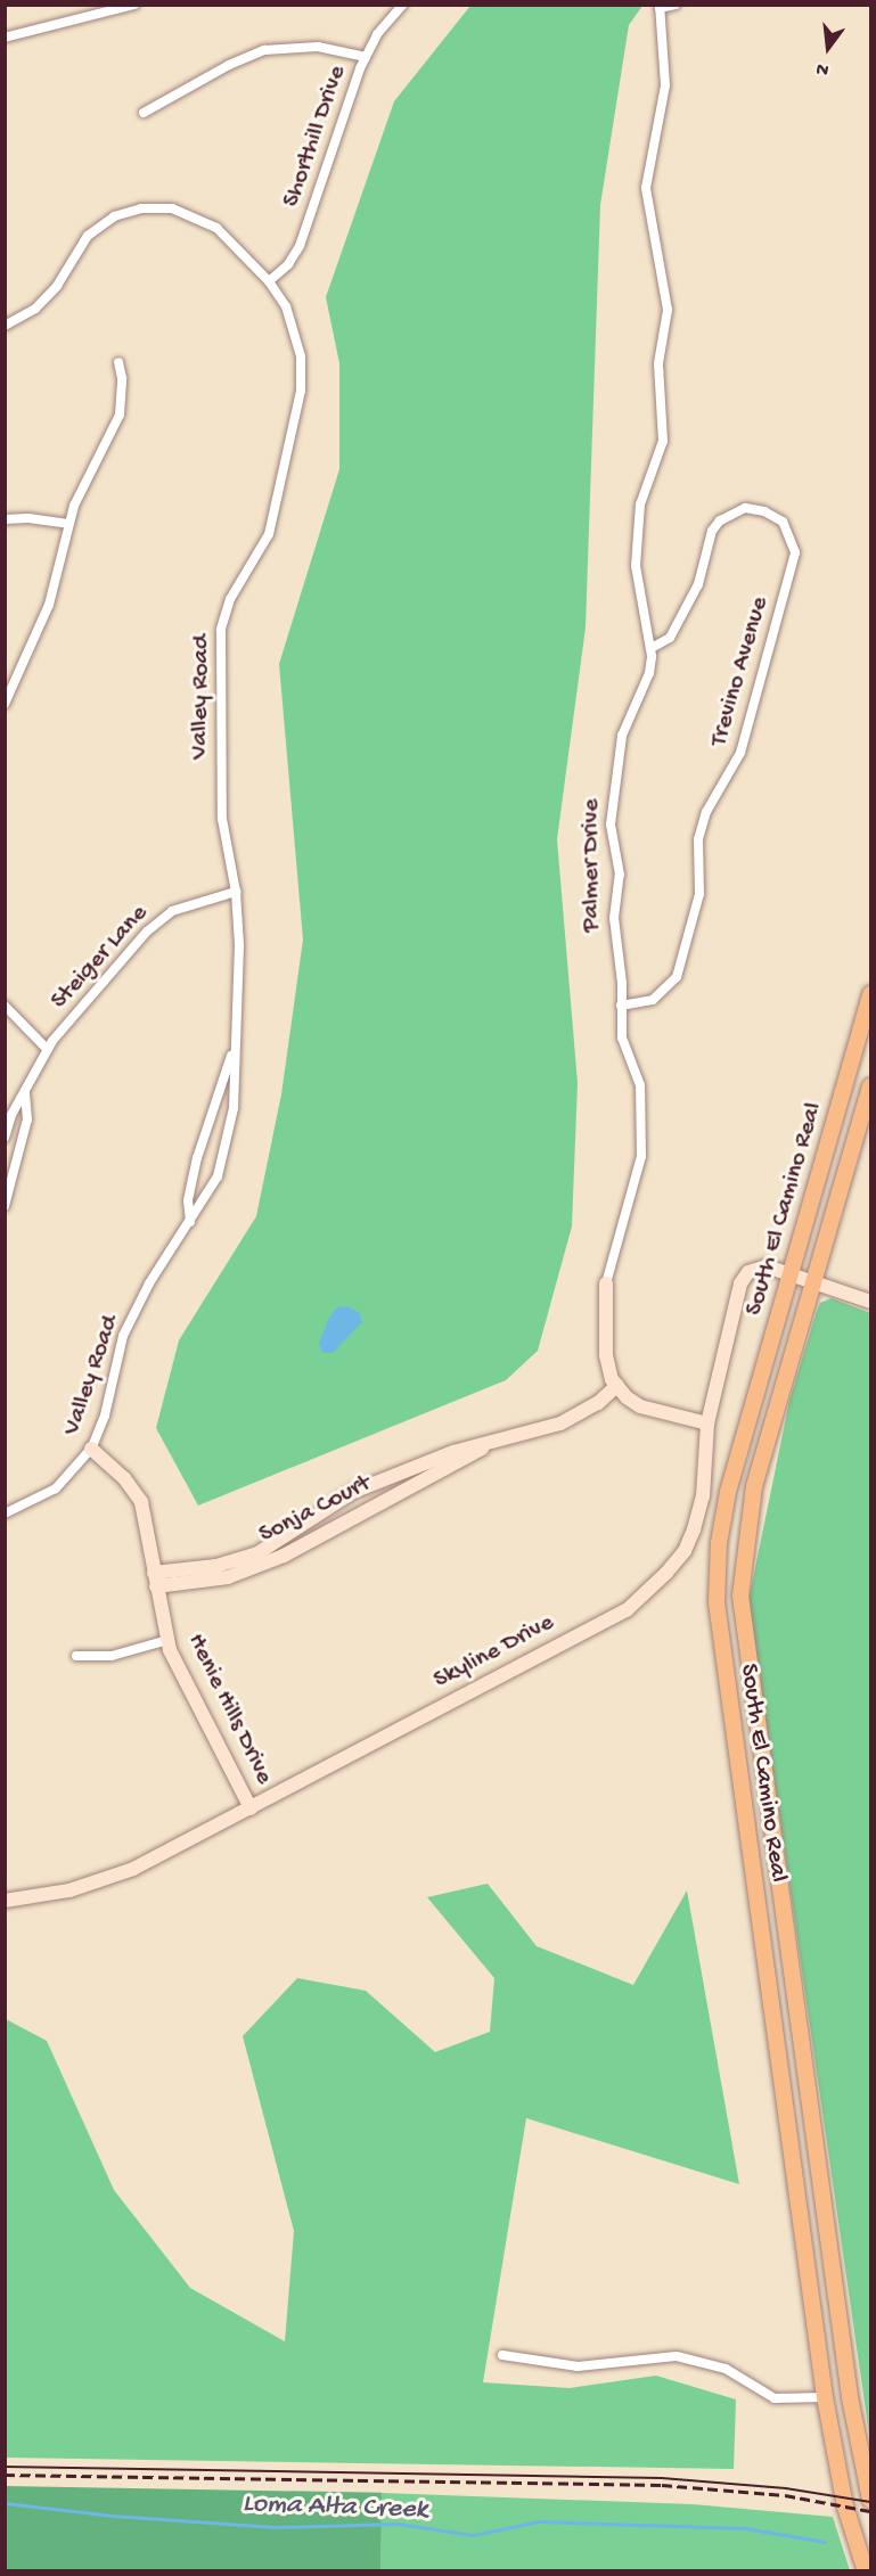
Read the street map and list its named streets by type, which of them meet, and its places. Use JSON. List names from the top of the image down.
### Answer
{
  "streets": {
    "main road": ["South El Camino Real"],
    "street": [
      "Shorthill Drive",
      "Trevino Avenue",
      "Valley Road",
      "Palmer Drive",
      "Steiger Lane",
      "Sonja Court",
      "Skyline Drive",
      "Henie Hills Drive"
    ]
  },
  "crossings": [
    ["Shorthill Drive", "Valley Road"],
    ["Trevino Avenue", "Palmer Drive"],
    ["Valley Road", "Steiger Lane"],
    ["Valley Road", "Henie Hills Drive"],
    ["Palmer Drive", "Sonja Court"],
    ["Palmer Drive", "Skyline Drive"],
    ["South El Camino Real", "Skyline Drive"],
    ["Sonja Court", "Henie Hills Drive"],
    ["Skyline Drive", "Henie Hills Drive"]
  ],
  "water": ["Loma Alta Creek"],
  "north": "bottom"
}
